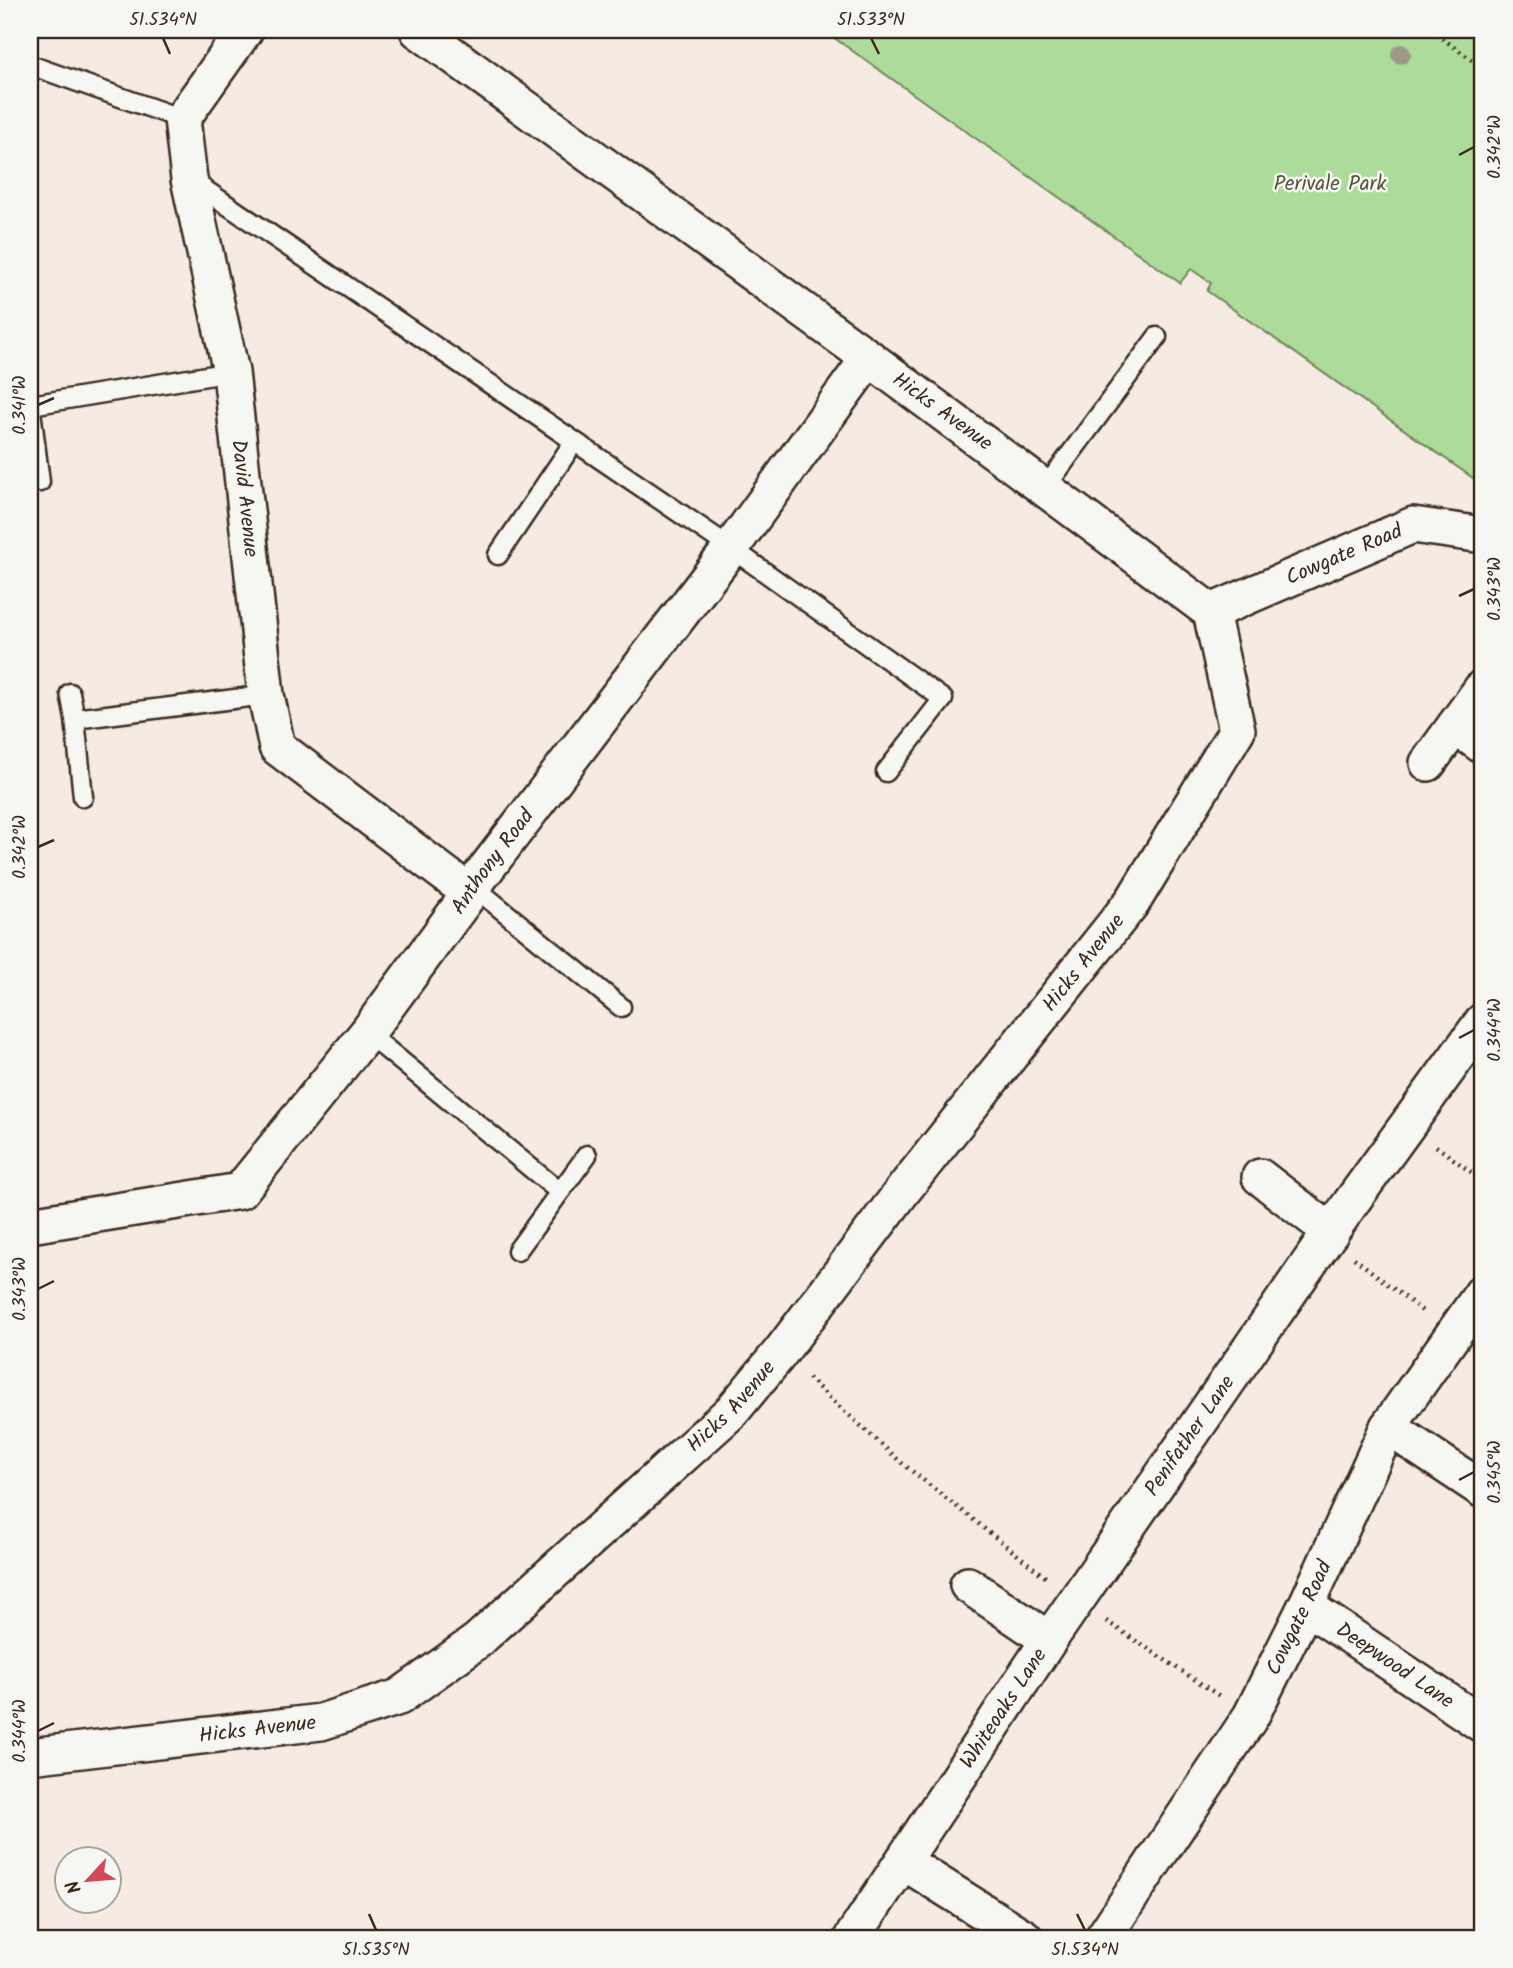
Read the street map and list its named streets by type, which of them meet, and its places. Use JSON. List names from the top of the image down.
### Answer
{
  "streets": {
    "street": [
      "Hicks Avenue",
      "David Avenue",
      "Cowgate Road",
      "Anthony Road",
      "Penifather Lane",
      "Deepwood Lane",
      "Whiteoaks Lane"
    ]
  },
  "crossings": [
    ["Hicks Avenue", "Cowgate Road"],
    ["Hicks Avenue", "Anthony Road"],
    ["David Avenue", "Anthony Road"],
    ["Cowgate Road", "Deepwood Lane"],
    ["Penifather Lane", "Whiteoaks Lane"]
  ],
  "parks": ["Perivale Park"],
  "north": "bottom left",
  "coordinates": [
    "51.534°N",
    "51.533°N",
    "0.342°W",
    "0.341°W",
    "0.343°W",
    "0.344°W",
    "0.345°W",
    "51.535°N"
  ]
}
